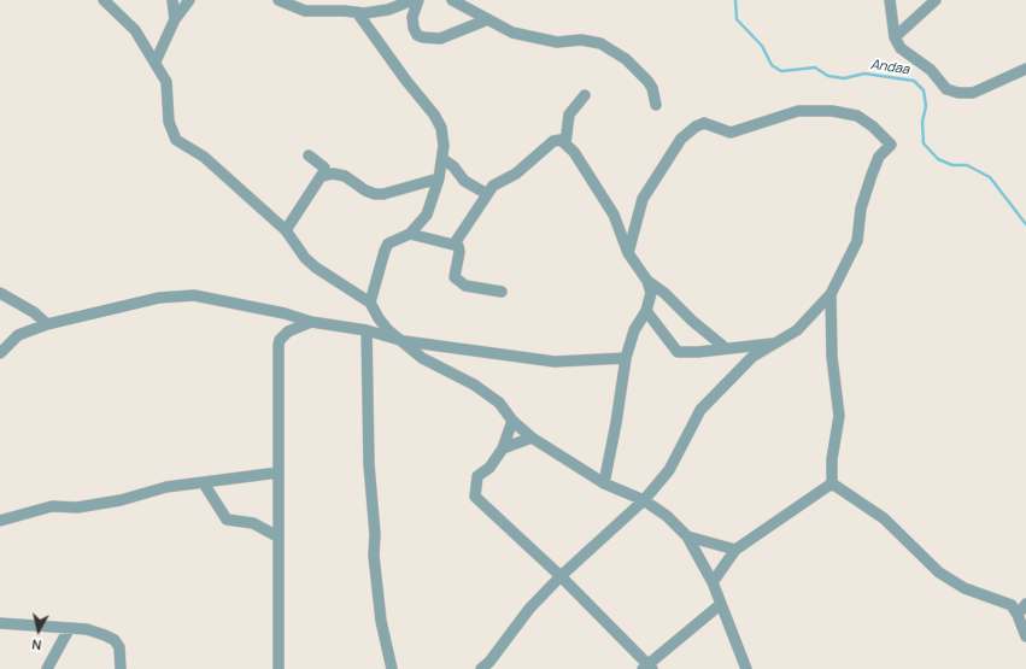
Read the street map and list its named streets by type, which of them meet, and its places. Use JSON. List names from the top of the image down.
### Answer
{
  "water": ["Andaa"],
  "north": "bottom"
}
